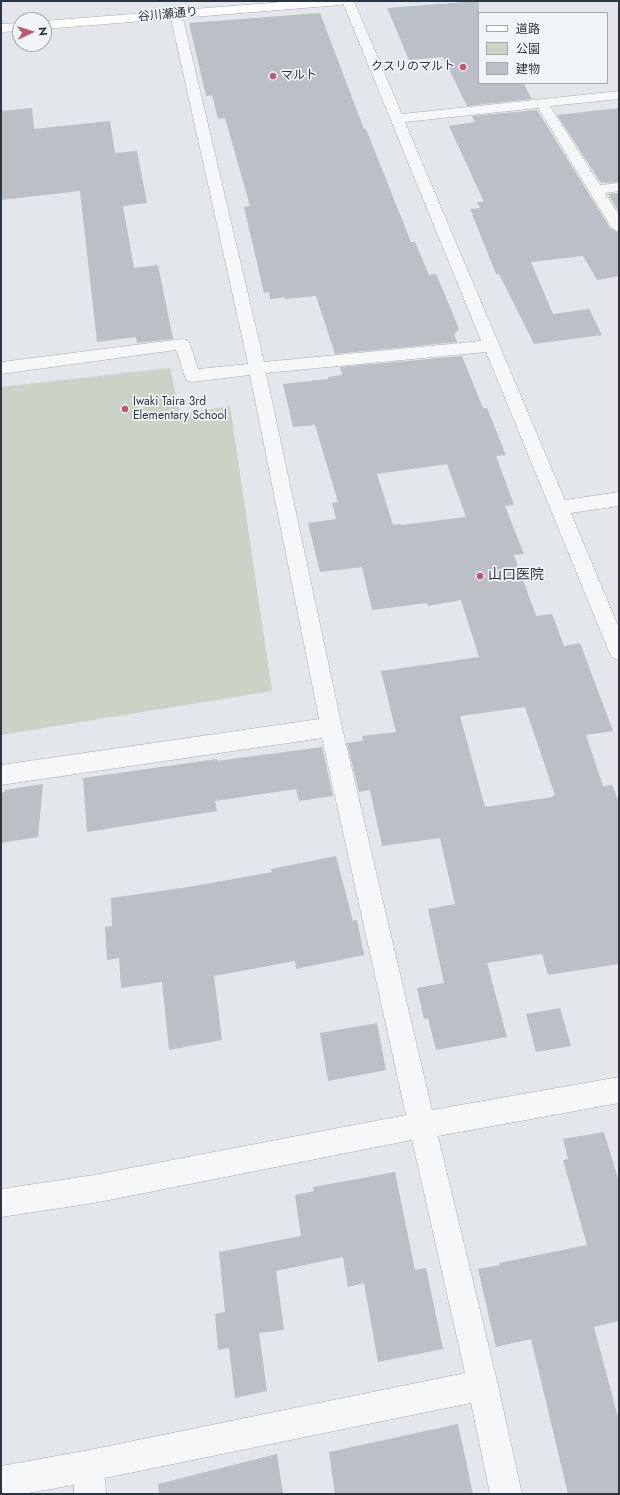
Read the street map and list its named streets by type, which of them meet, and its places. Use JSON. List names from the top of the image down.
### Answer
{
  "streets": {
    "main road": ["谷川瀬通り"]
  },
  "places": [
    "クスリのマルト",
    "マルト",
    "Iwaki Taira 3rd Elementary School",
    "山口医院"
  ],
  "legend": ["道路", "公園", "建物"],
  "north": "right"
}
